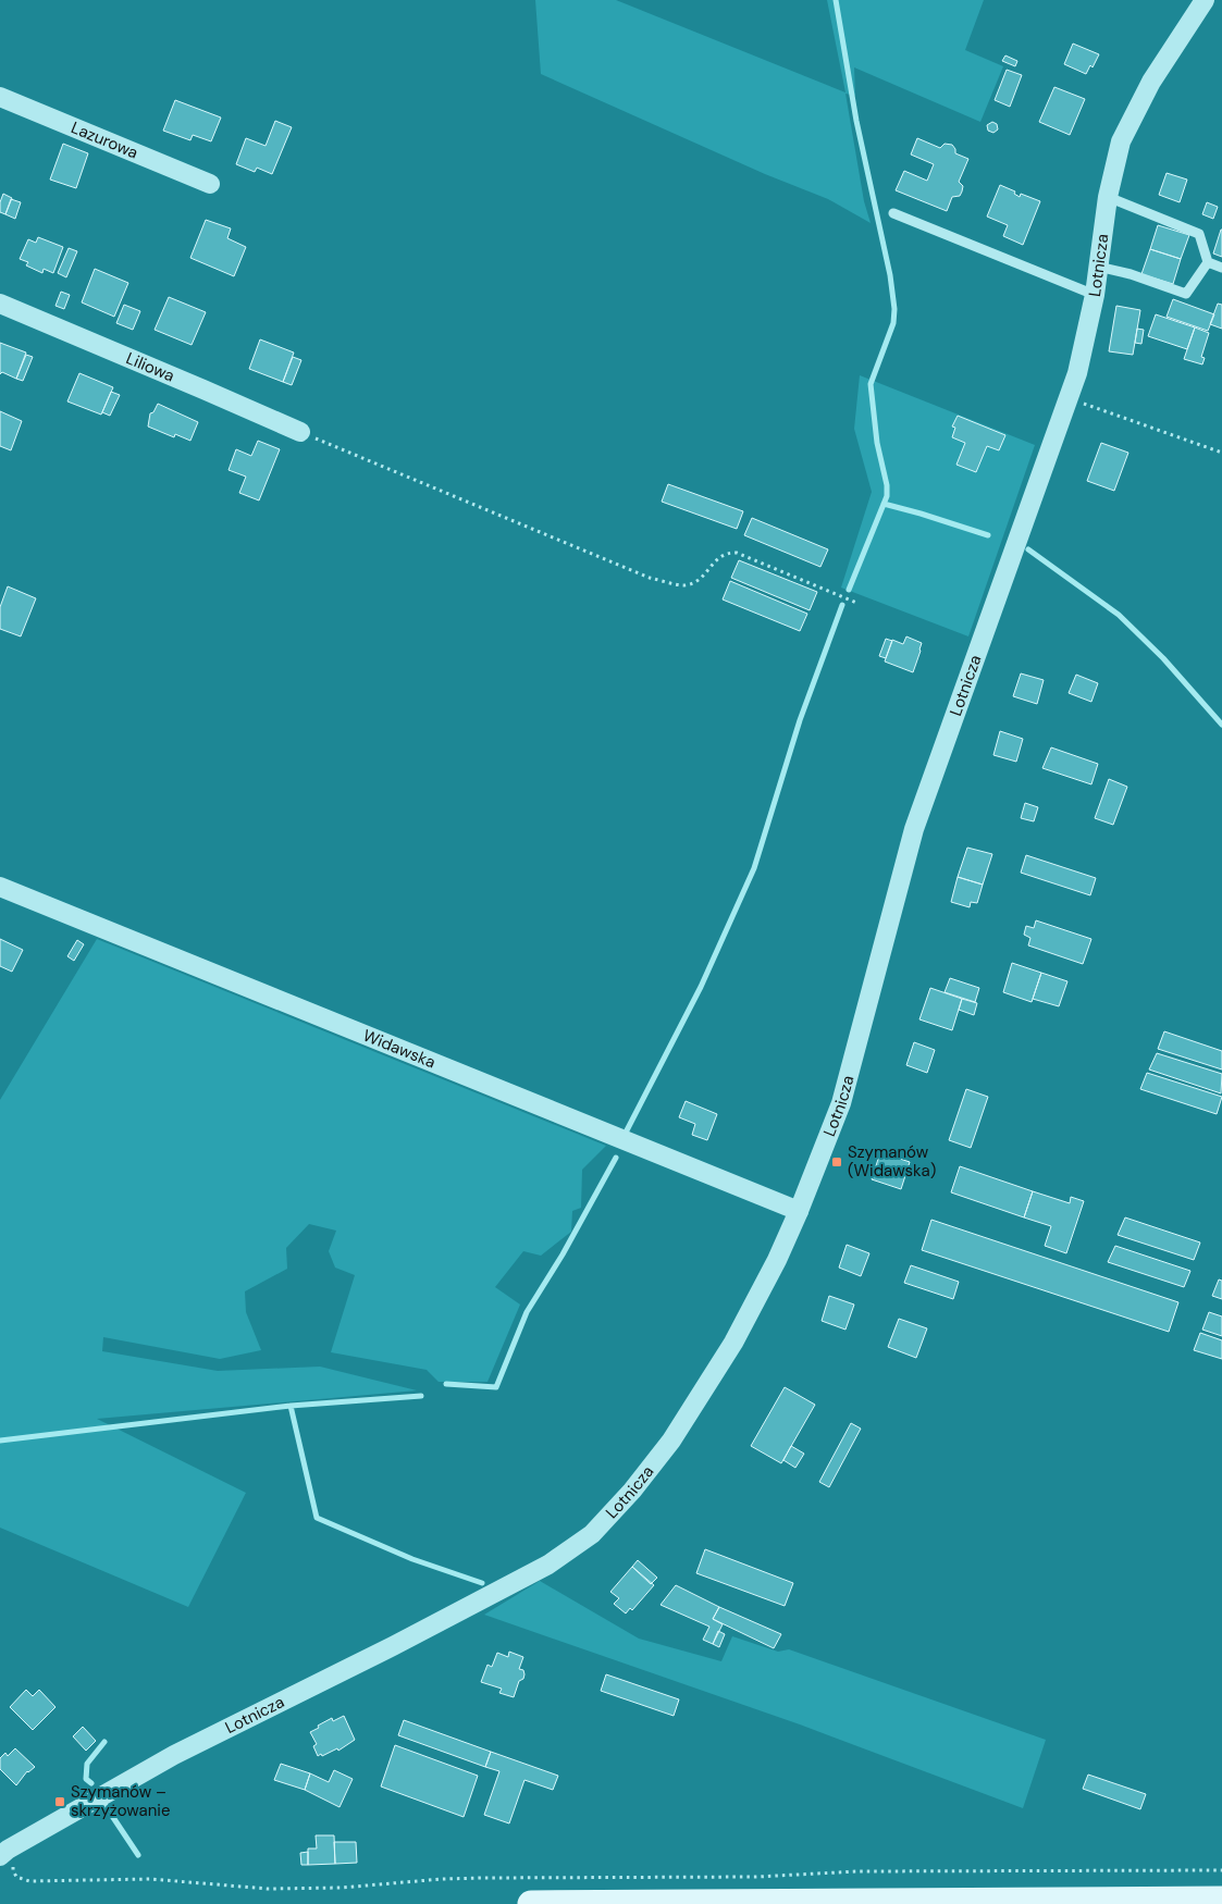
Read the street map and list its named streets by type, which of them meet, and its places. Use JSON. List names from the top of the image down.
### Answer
{
  "streets": {
    "street": [
      "Lazurowa",
      "Lotnicza",
      "Liliowa",
      "Widawska"
    ]
  },
  "crossings": [
    ["Lotnicza", "Widawska"]
  ],
  "places": {
    "transit": ["Szymanów (Widawska)", "Szymanów – skrzyżowanie"]
  }
}
